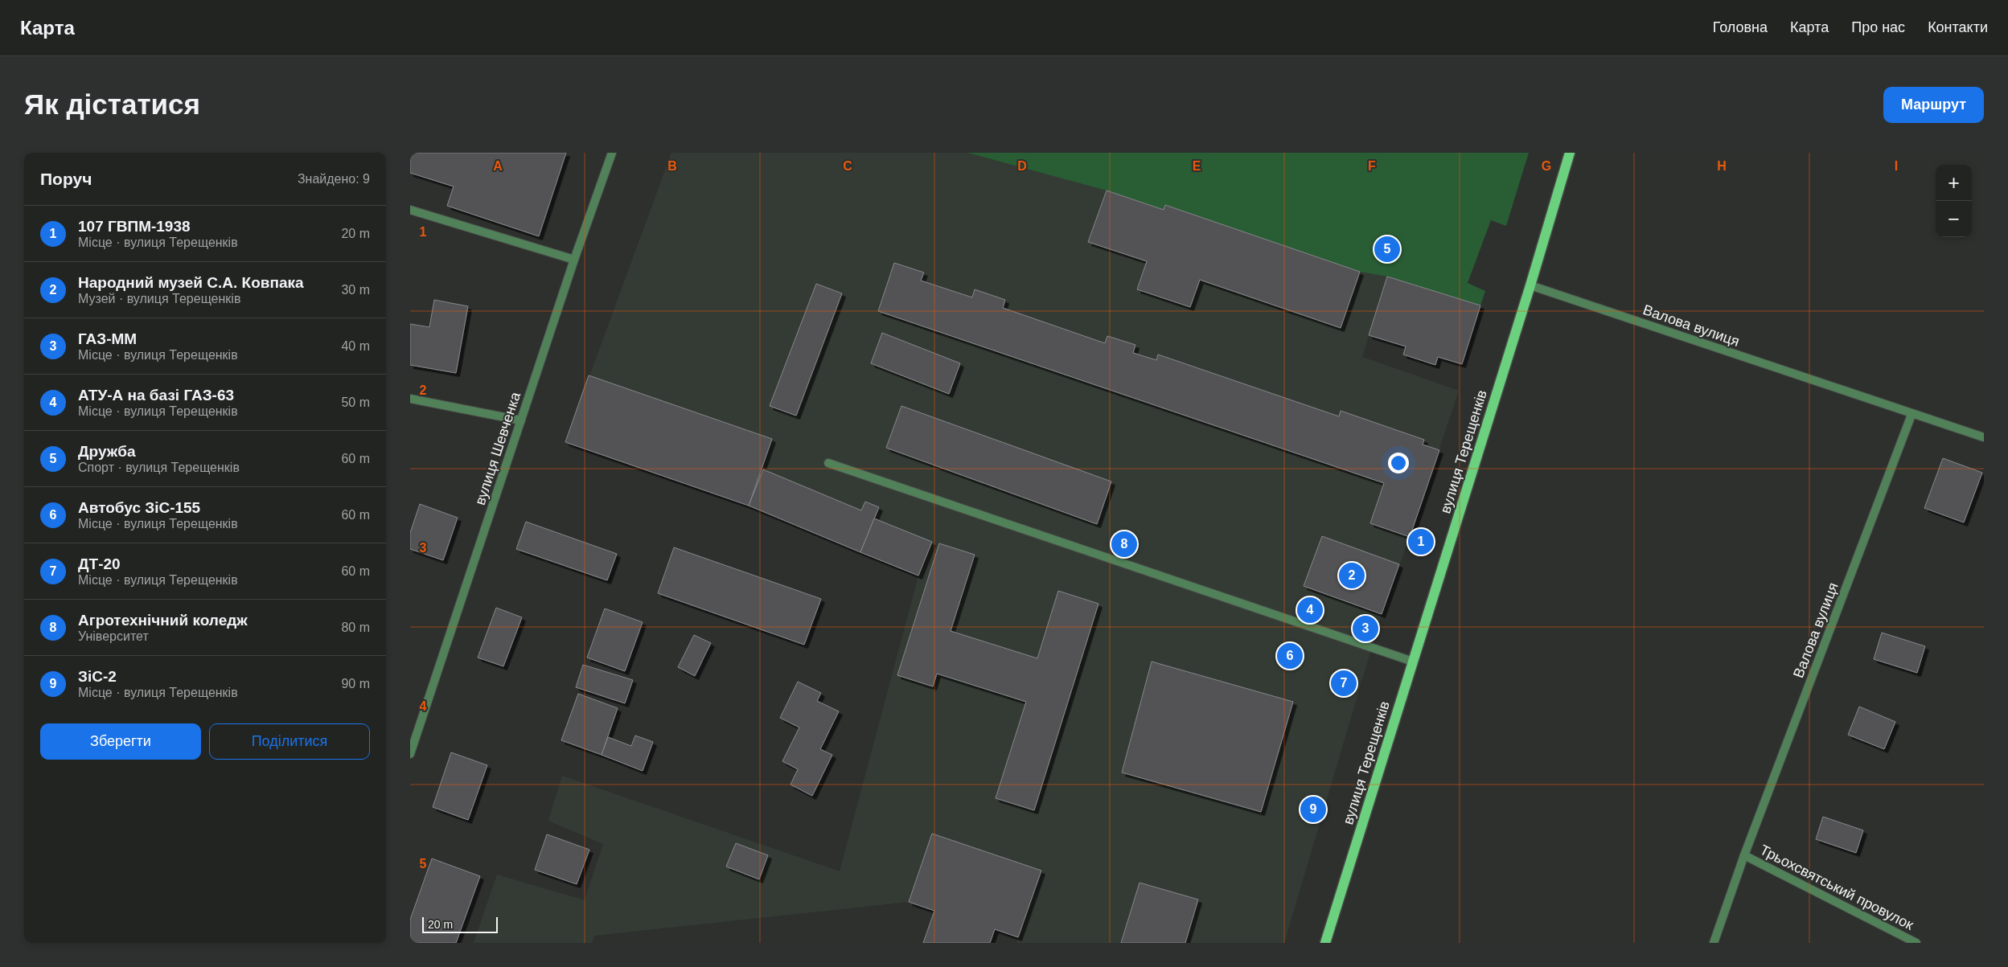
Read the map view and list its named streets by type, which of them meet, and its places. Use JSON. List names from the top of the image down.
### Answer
{
  "streets": {
    "main road": ["вулиця Терещенків"],
    "street": ["Валова вулиця", "вулиця Шевченка", "Трьохсвятський провулок"]
  },
  "crossings": [
    ["Валова вулиця", "вулиця Терещенків"],
    ["Валова вулиця", "Трьохсвятський провулок"]
  ],
  "scale_bar": "20 m",
  "page": {
    "header": "Карта",
    "nav": [
      "Головна",
      "Карта",
      "Про нас",
      "Контакти"
    ],
    "buttons": [
      "Маршрут",
      ["Зберегти", "Поділитися"]
    ],
    "title": "Як дістатися",
    "heading": ["Поруч", "Знайдено: 9"],
    "map_buttons": ["+", "−"],
    "list": [
      {
        "mark": "1",
        "name": "107 ГВПМ-1938",
        "note": "Місце · вулиця Терещенків",
        "value": "20 m"
      },
      {
        "mark": "2",
        "name": "Народний музей С.А. Ковпака",
        "note": "Музей · вулиця Терещенків",
        "value": "30 m"
      },
      {
        "mark": "3",
        "name": "ГАЗ-ММ",
        "note": "Місце · вулиця Терещенків",
        "value": "40 m"
      },
      {
        "mark": "4",
        "name": "АТУ-А на базі ГАЗ-63",
        "note": "Місце · вулиця Терещенків",
        "value": "50 m"
      },
      {
        "mark": "5",
        "name": "Дружба",
        "note": "Спорт · вулиця Терещенків",
        "value": "60 m"
      },
      {
        "mark": "6",
        "name": "Автобус ЗіС-155",
        "note": "Місце · вулиця Терещенків",
        "value": "60 m"
      },
      {
        "mark": "7",
        "name": "ДТ-20",
        "note": "Місце · вулиця Терещенків",
        "value": "60 m"
      },
      {
        "mark": "8",
        "name": "Агротехнічний коледж",
        "note": "Університет",
        "value": "80 m"
      },
      {
        "mark": "9",
        "name": "ЗіС-2",
        "note": "Місце · вулиця Терещенків",
        "value": "90 m"
      }
    ],
    "pins": [
      "5",
      "1",
      "8",
      "2",
      "4",
      "3",
      "6",
      "7",
      "9"
    ],
    "scale": "20 m"
  },
  "grid": {
    "columns": [
      "A",
      "B",
      "C",
      "D",
      "E",
      "F",
      "G",
      "H",
      "I"
    ],
    "rows": [
      "1",
      "2",
      "3",
      "4",
      "5"
    ]
  }
}
